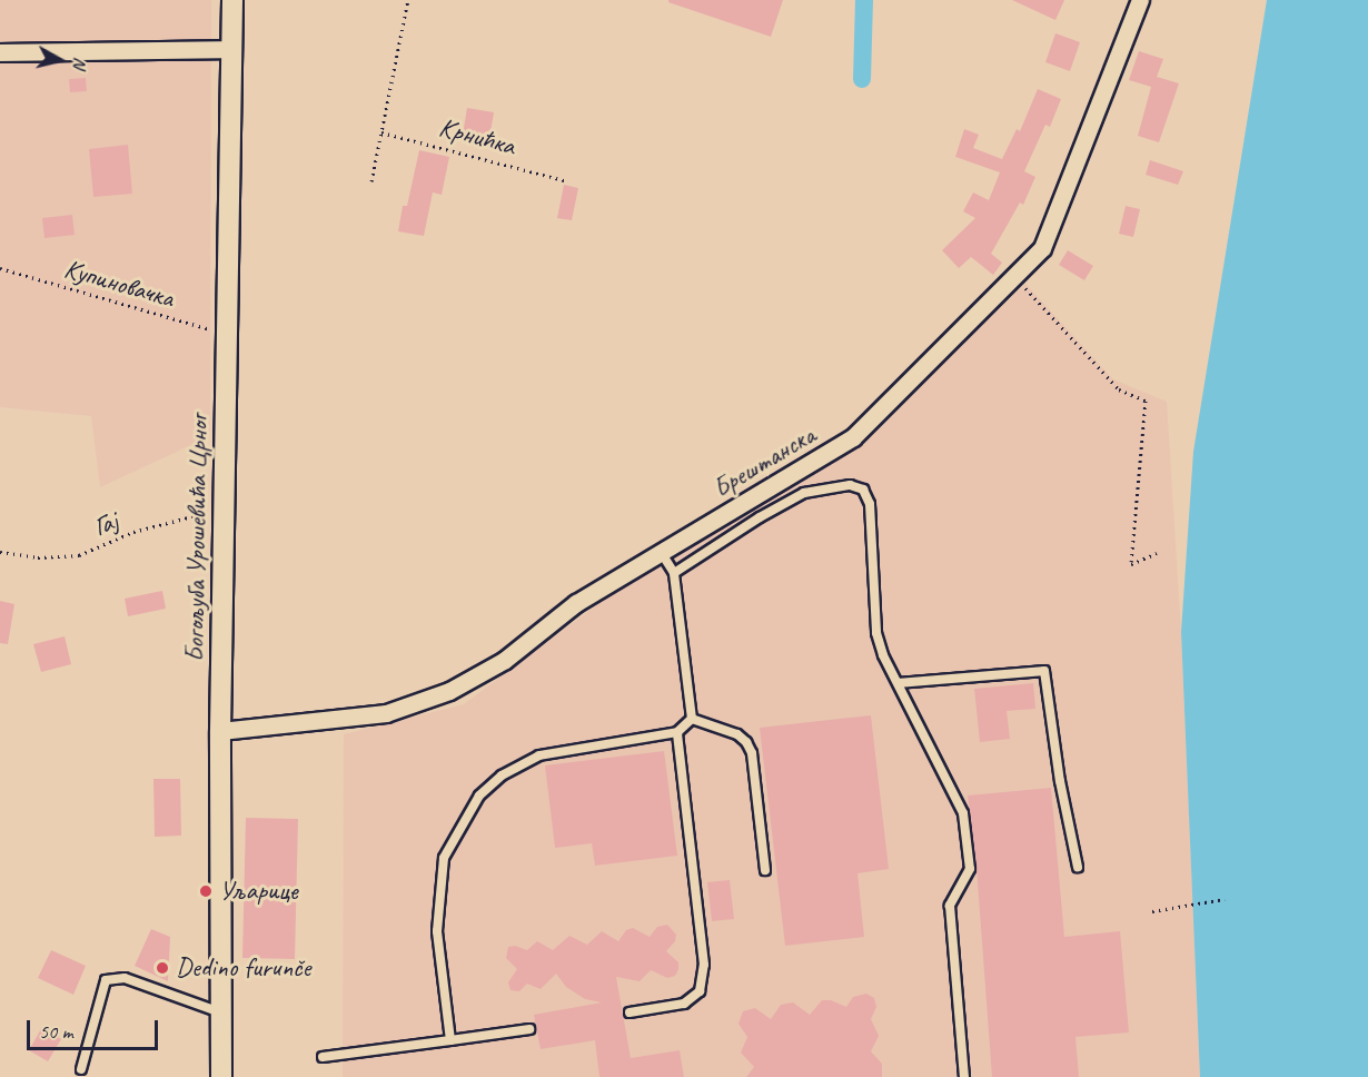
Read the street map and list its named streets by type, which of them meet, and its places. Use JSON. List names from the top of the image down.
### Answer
{
  "streets": {
    "street": ["Брештанска", "Богољуба Урошевића Црног"],
    "path": ["Крнићка", "Купиновачка", "Гај"]
  },
  "crossings": [
    ["Купиновачка", "Богољуба Урошевића Црног"],
    ["Брештанска", "Богољуба Урошевића Црног"],
    ["Гај", "Богољуба Урошевића Црног"]
  ],
  "places": ["Уљарице", "Dedino furunče"],
  "scale_bar": "50 m",
  "north": "right"
}
